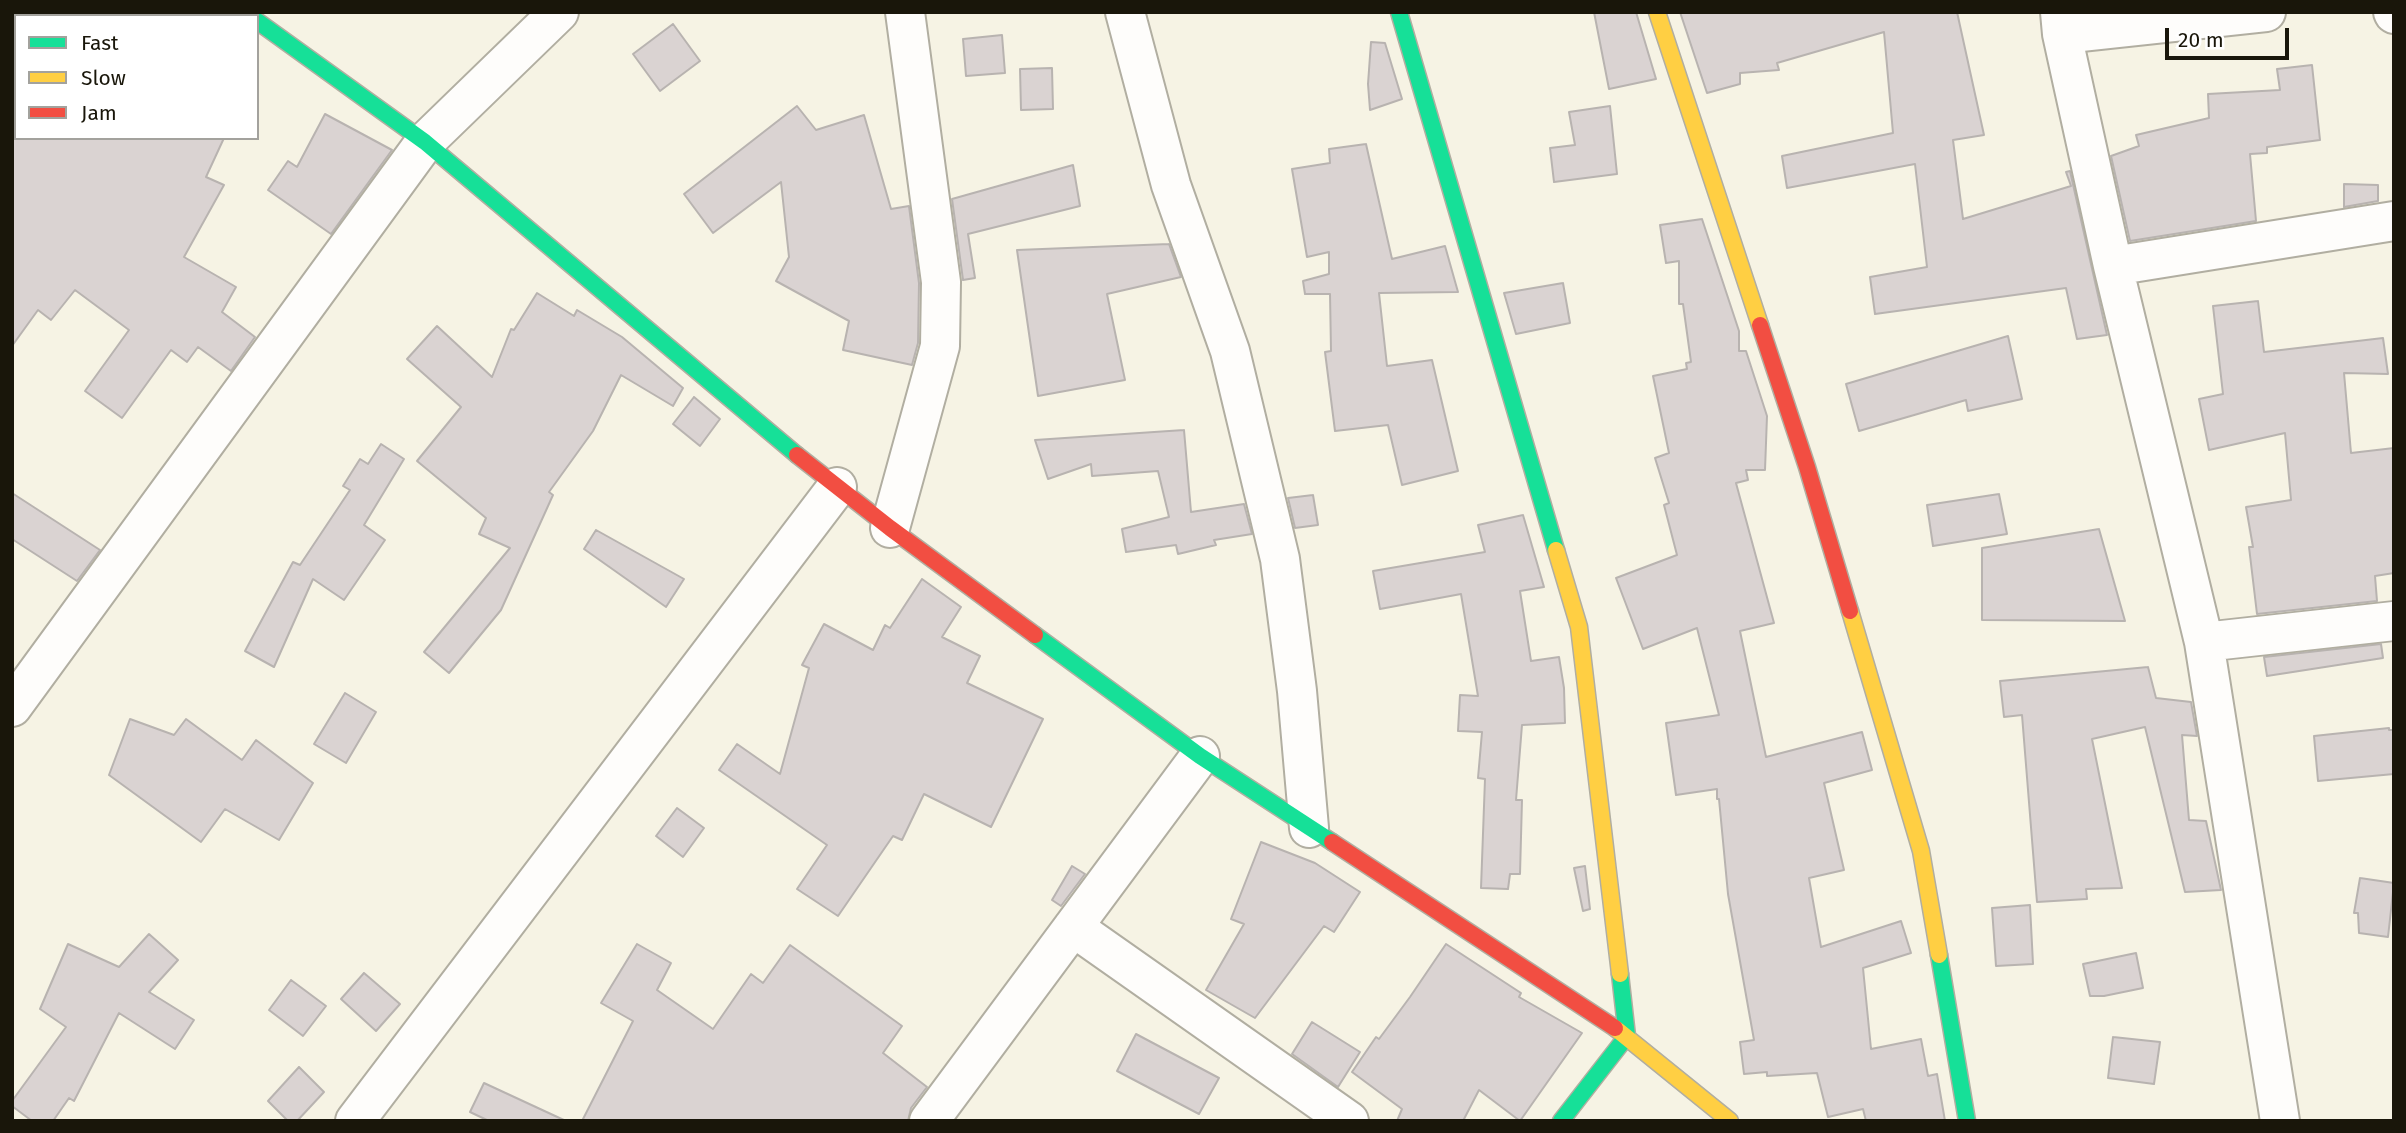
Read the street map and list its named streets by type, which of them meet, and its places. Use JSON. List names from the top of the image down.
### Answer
{
  "legend": ["Fast", "Slow", "Jam"],
  "scale_bar": "20 m"
}
